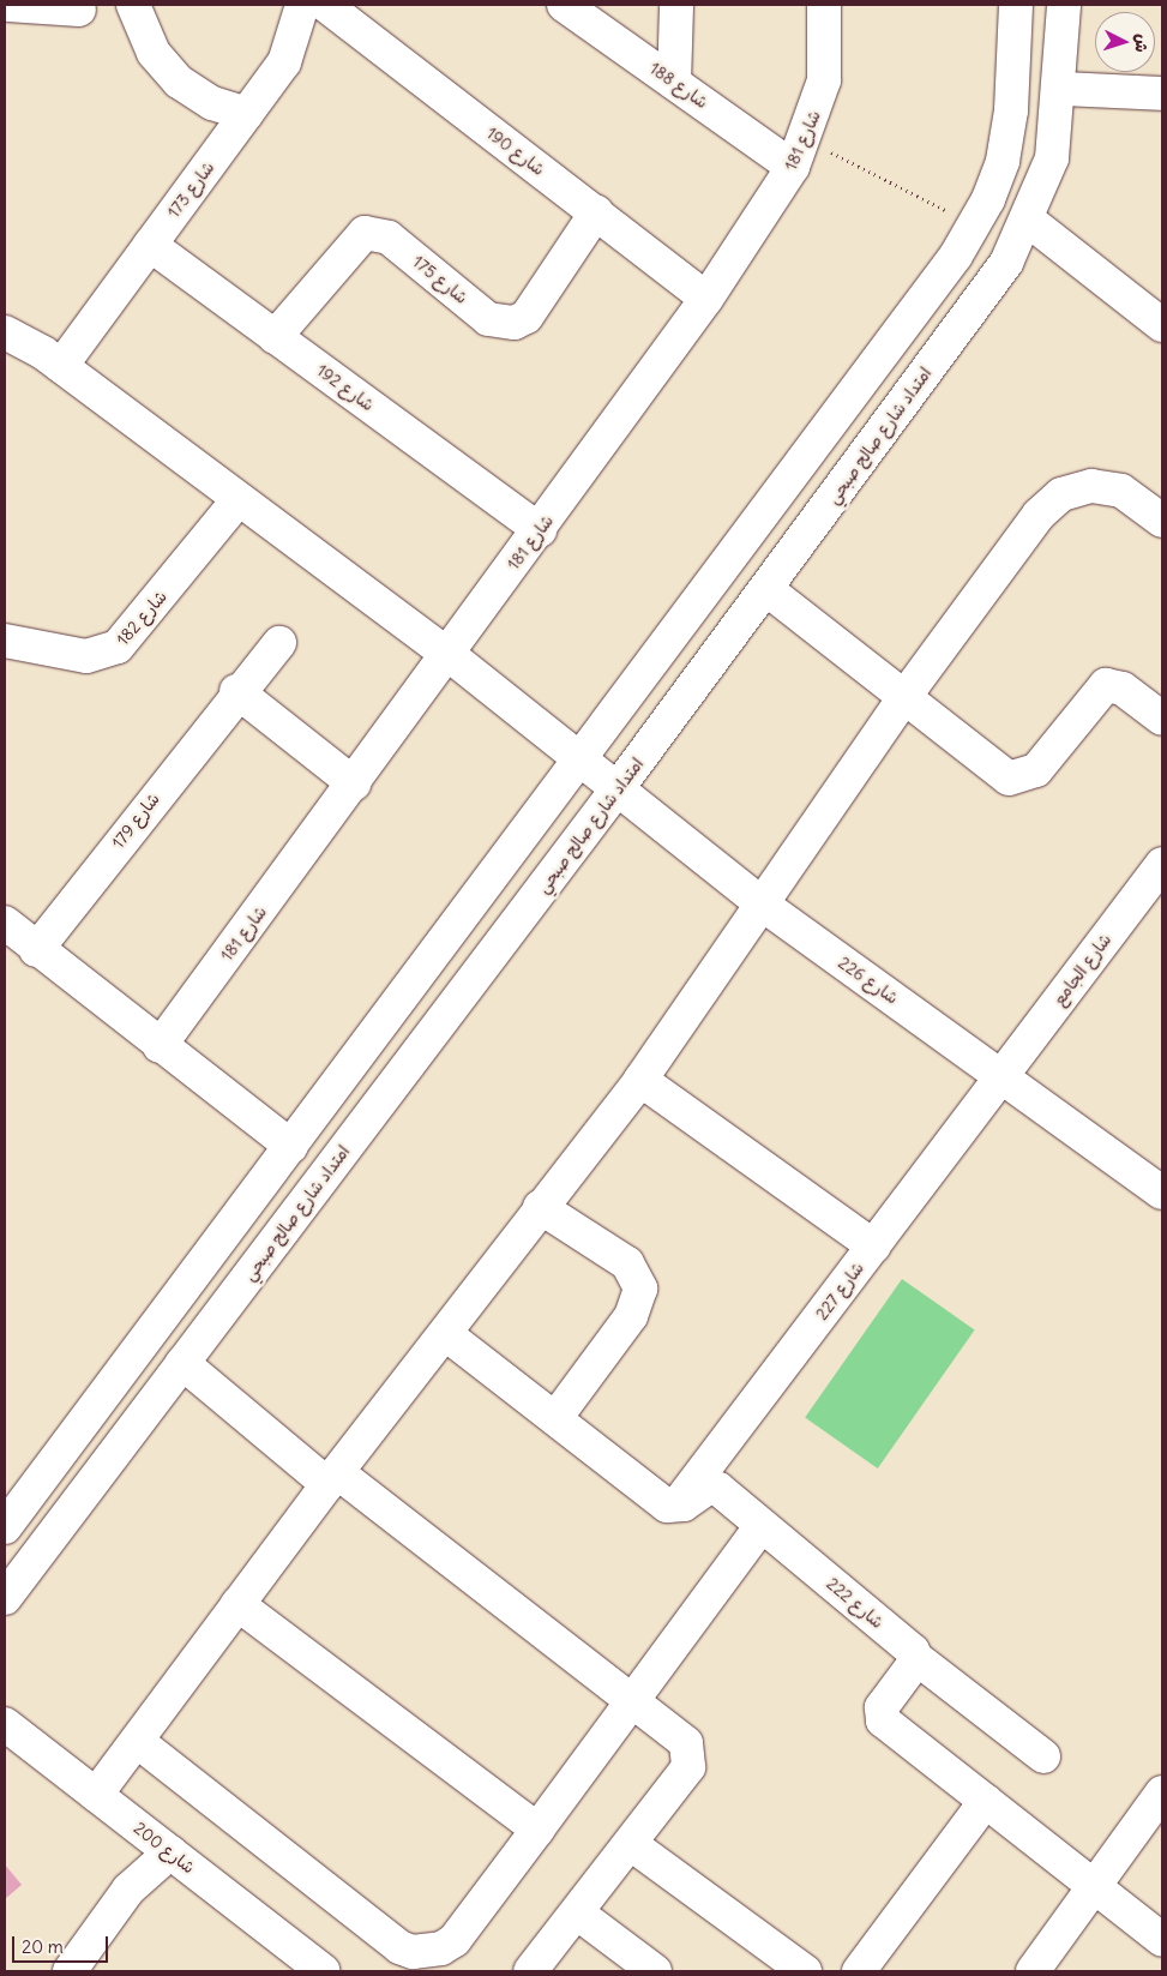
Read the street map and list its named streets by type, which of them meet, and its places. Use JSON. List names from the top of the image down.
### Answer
{
  "streets": {
    "street": [
      "شارع 188",
      "شارع 181",
      "شارع 190",
      "شارع 173",
      "شارع 175",
      "شارع 192",
      "امتداد شارع صالح صبحي",
      "شارع 182",
      "شارع 179",
      "شارع الجامع",
      "شارع 226",
      "شارع 227",
      "شارع 222",
      "شارع 200"
    ]
  },
  "crossings": [
    ["شارع 188", "شارع 181"],
    ["شارع 181", "شارع 190"],
    ["شارع 181", "شارع 192"],
    ["شارع 181", "شارع 226"],
    ["شارع 190", "شارع 175"],
    ["شارع 173", "شارع 192"],
    ["شارع 173", "شارع 226"],
    ["شارع 175", "شارع 192"],
    ["امتداد شارع صالح صبحي", "شارع 226"],
    ["شارع 182", "شارع 226"],
    ["شارع الجامع", "شارع 226"],
    ["شارع الجامع", "شارع 227"],
    ["شارع 226", "شارع 227"],
    ["شارع 227", "شارع 222"]
  ],
  "scale_bar": "20 m",
  "north": "right"
}
